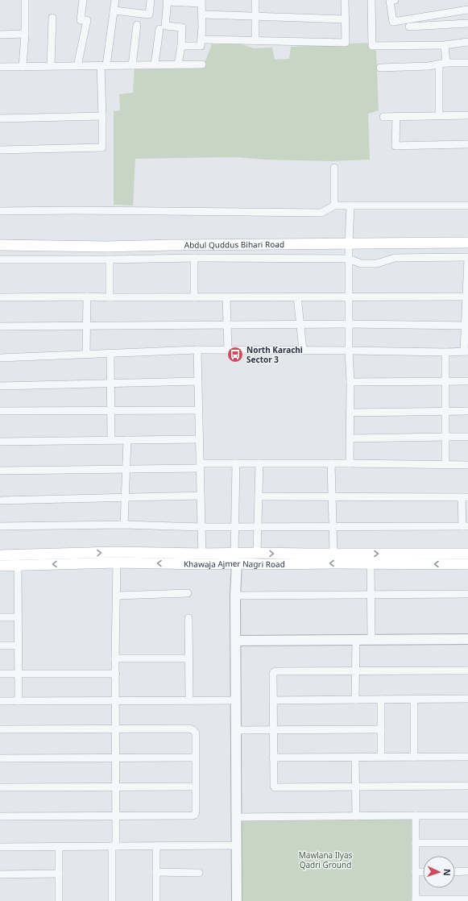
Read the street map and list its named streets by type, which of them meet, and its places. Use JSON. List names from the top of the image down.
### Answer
{
  "streets": {
    "main road": ["Abdul Quddus Bihari Road", "Khawaja Ajmer Nagri Road"]
  },
  "parks": ["Mawlana Ilyas Qadri Ground"],
  "places": {
    "bus stop": ["North Karachi Sector 3"]
  },
  "north": "right"
}
